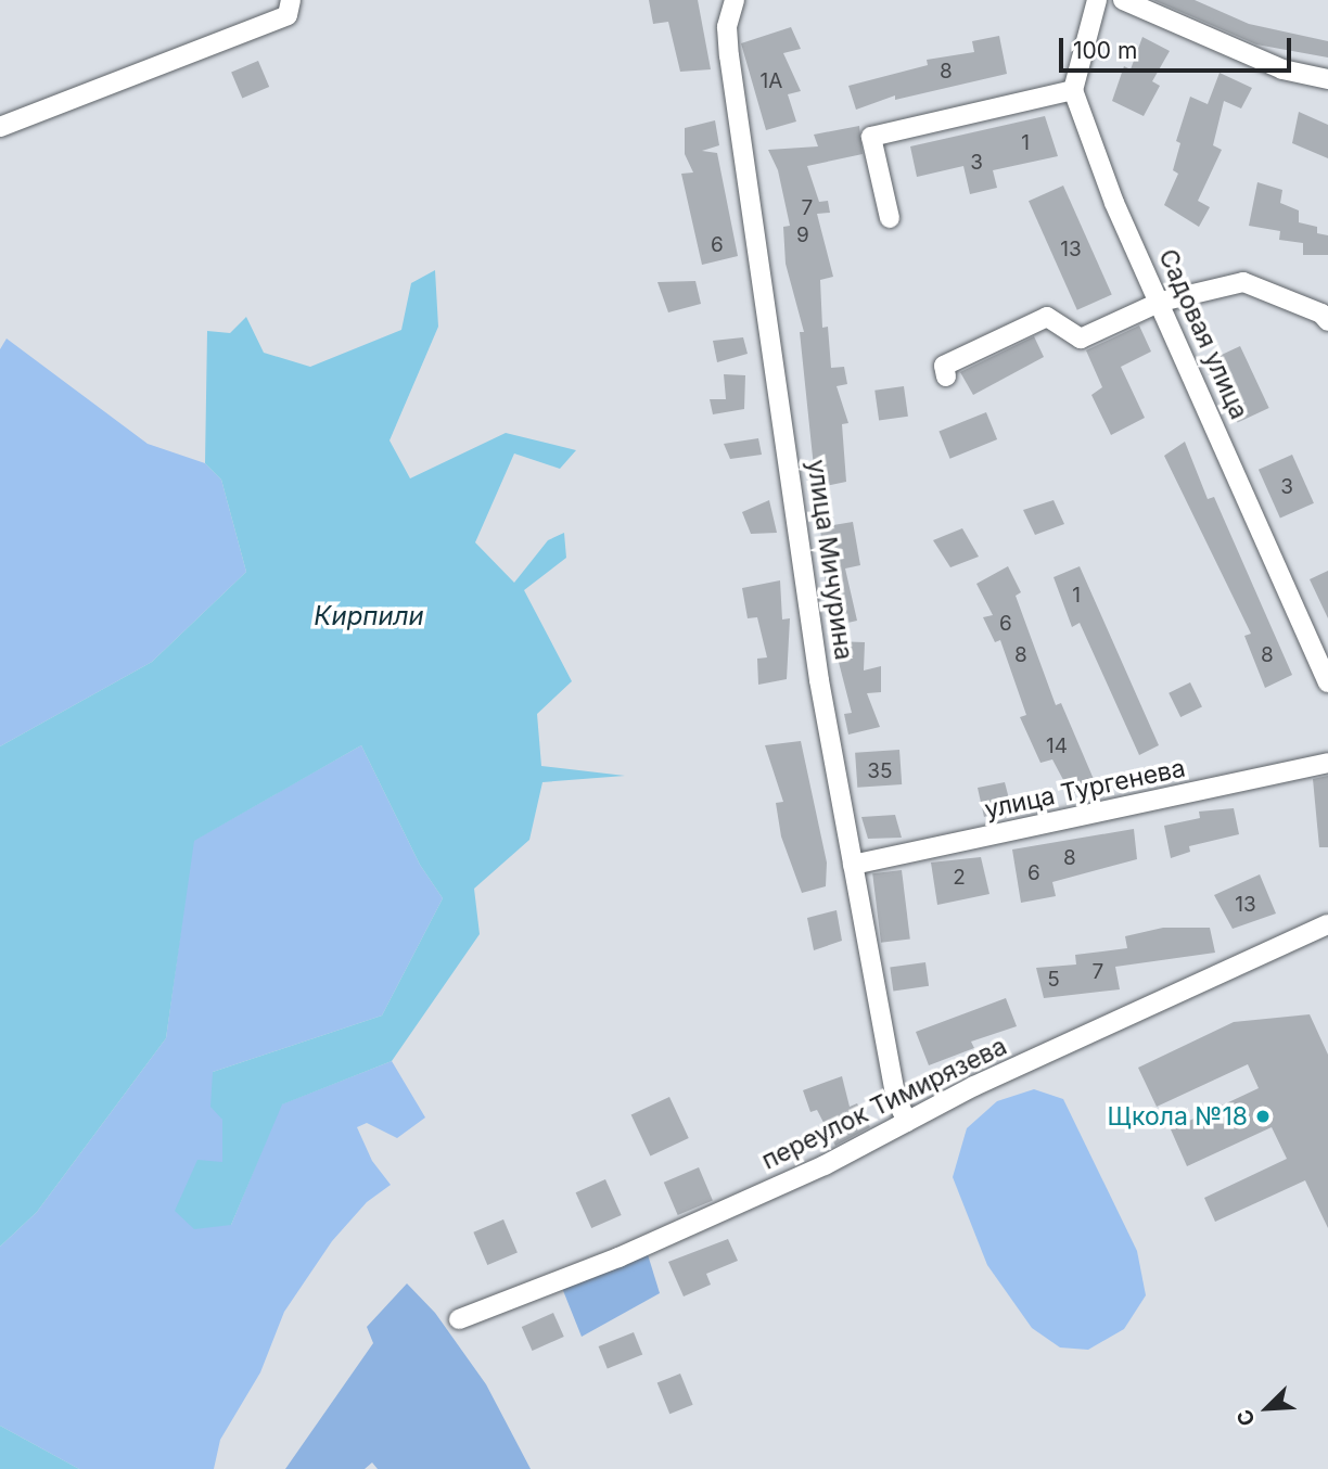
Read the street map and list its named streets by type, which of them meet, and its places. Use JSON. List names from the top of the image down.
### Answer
{
  "streets": {
    "street": [
      "Садовая улица",
      "улица Мичурина",
      "улица Тургенева",
      "переулок Тимирязева"
    ]
  },
  "crossings": [
    ["улица Мичурина", "улица Тургенева"],
    ["улица Мичурина", "переулок Тимирязева"]
  ],
  "water": ["Кирпили"],
  "places": ["Щкола №18"],
  "house_numbers": [
    "8",
    "1А",
    "1",
    "3",
    "7",
    "9",
    "6",
    "13",
    "3",
    "1",
    "6",
    "8",
    "8",
    "14",
    "35",
    "8",
    "6",
    "2",
    "13",
    "7",
    "5"
  ],
  "scale_bar": "100 m",
  "north": "bottom left"
}
